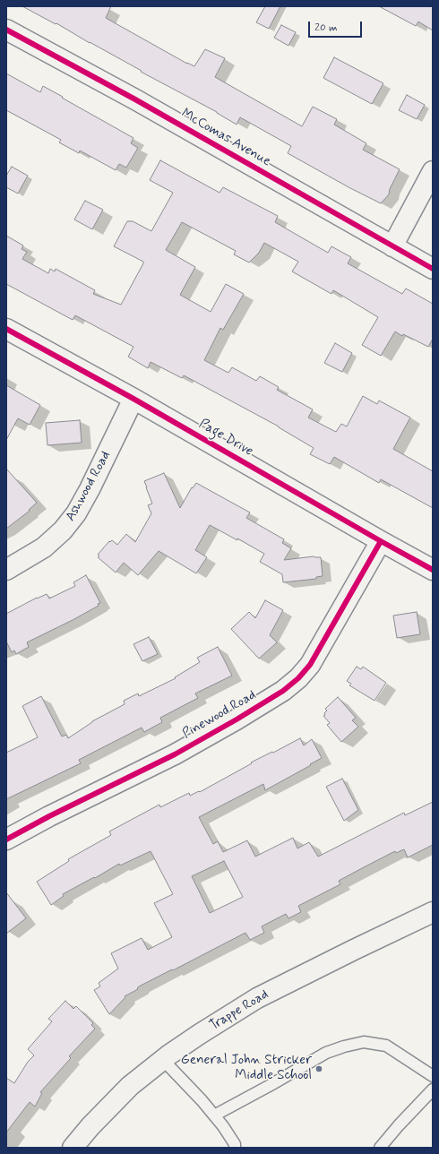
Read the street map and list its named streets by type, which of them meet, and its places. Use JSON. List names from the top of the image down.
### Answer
{
  "streets": {
    "street": [
      "McComas Avenue",
      "Page Drive",
      "Ashwood Road",
      "Pinewood Road",
      "Trappe Road"
    ]
  },
  "crossings": [
    ["Page Drive", "Ashwood Road"],
    ["Page Drive", "Pinewood Road"]
  ],
  "places": ["General John Stricker Middle School"],
  "scale_bar": "20 m"
}
